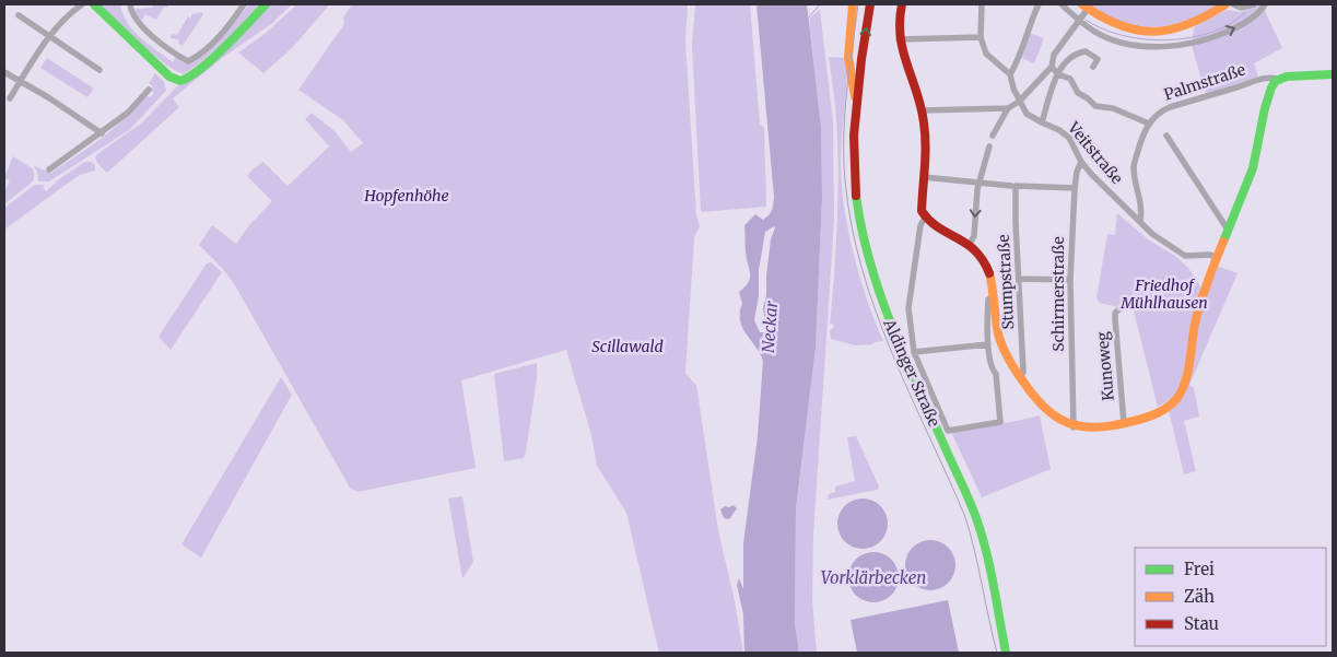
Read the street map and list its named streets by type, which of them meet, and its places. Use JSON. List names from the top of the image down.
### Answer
{
  "streets": {
    "street": [
      "Palmstraße",
      "Veitstraße",
      "Stumpstraße",
      "Schirmerstraße",
      "Kunoweg",
      "Aldinger Straße"
    ]
  },
  "crossings": [
    ["Palmstraße", "Veitstraße"],
    ["Veitstraße", "Schirmerstraße"]
  ],
  "water": ["Neckar", "Vorklärbecken"],
  "parks": ["Hopfenhöhe", "Friedhof Mühlhausen", "Scillawald"],
  "legend": ["Frei", "Zäh", "Stau"]
}
